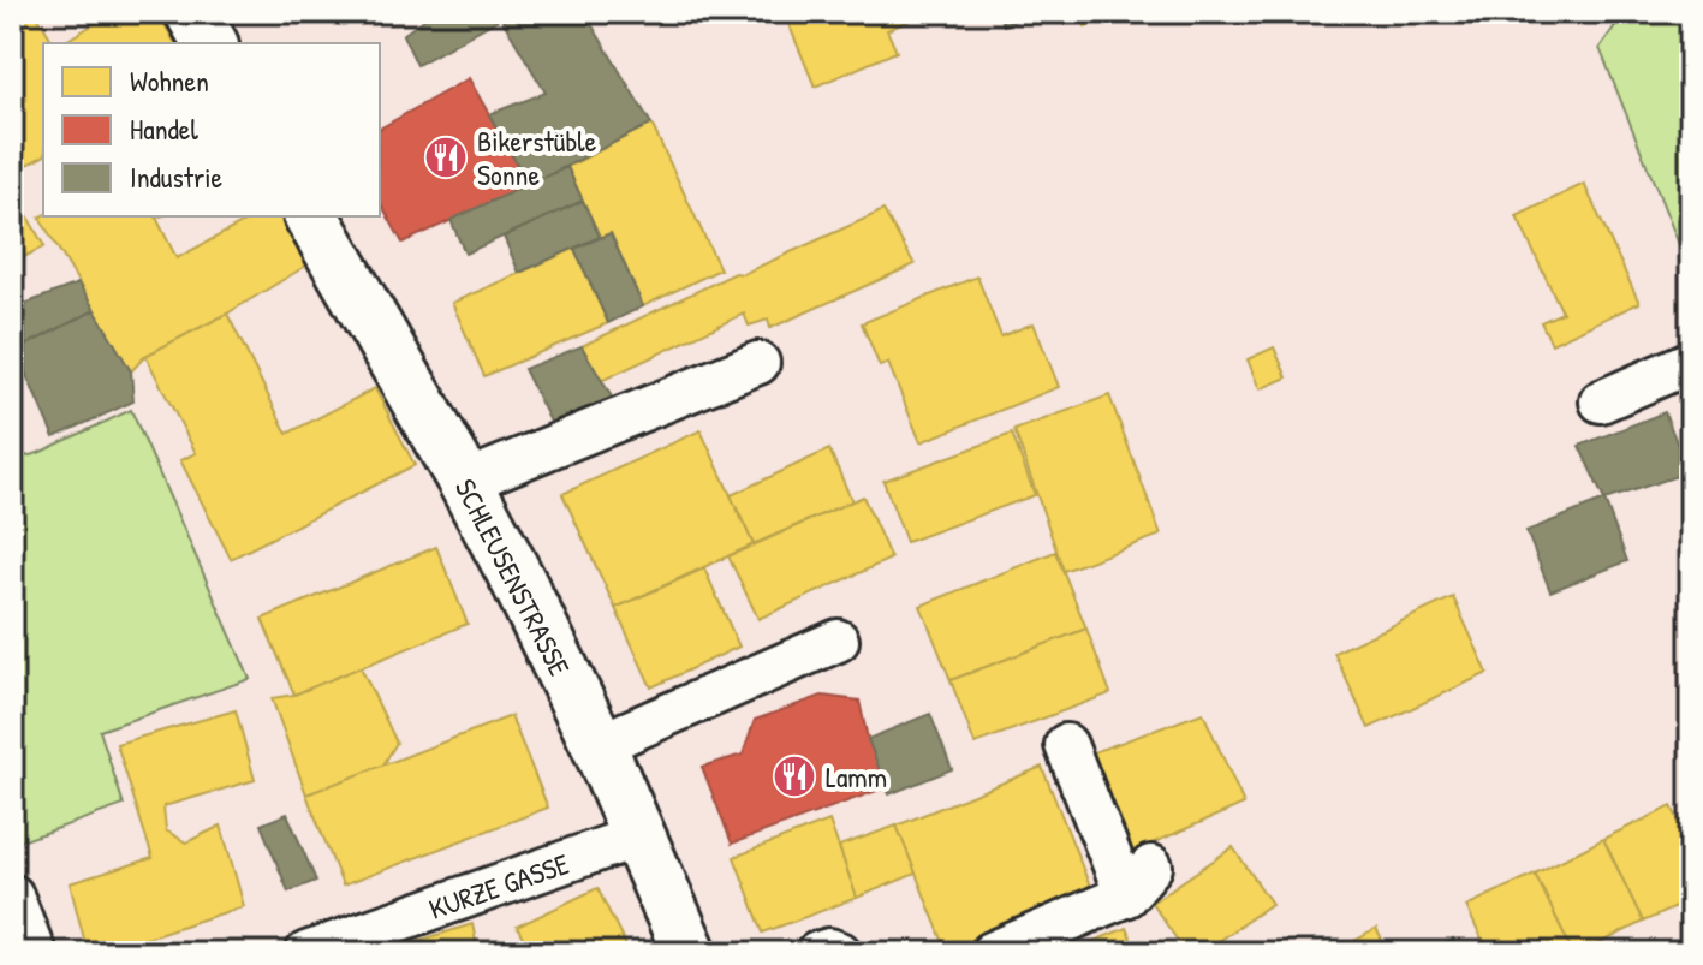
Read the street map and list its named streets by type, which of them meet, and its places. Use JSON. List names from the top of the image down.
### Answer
{
  "streets": {
    "street": ["SCHLEUSENSTRASSE"],
    "lane": ["KURZE GASSE"]
  },
  "crossings": [
    ["SCHLEUSENSTRASSE", "KURZE GASSE"]
  ],
  "places": {
    "restaurant": ["Bikerstüble Sonne", "Lamm"]
  },
  "legend": ["Wohnen", "Handel", "Industrie"]
}
